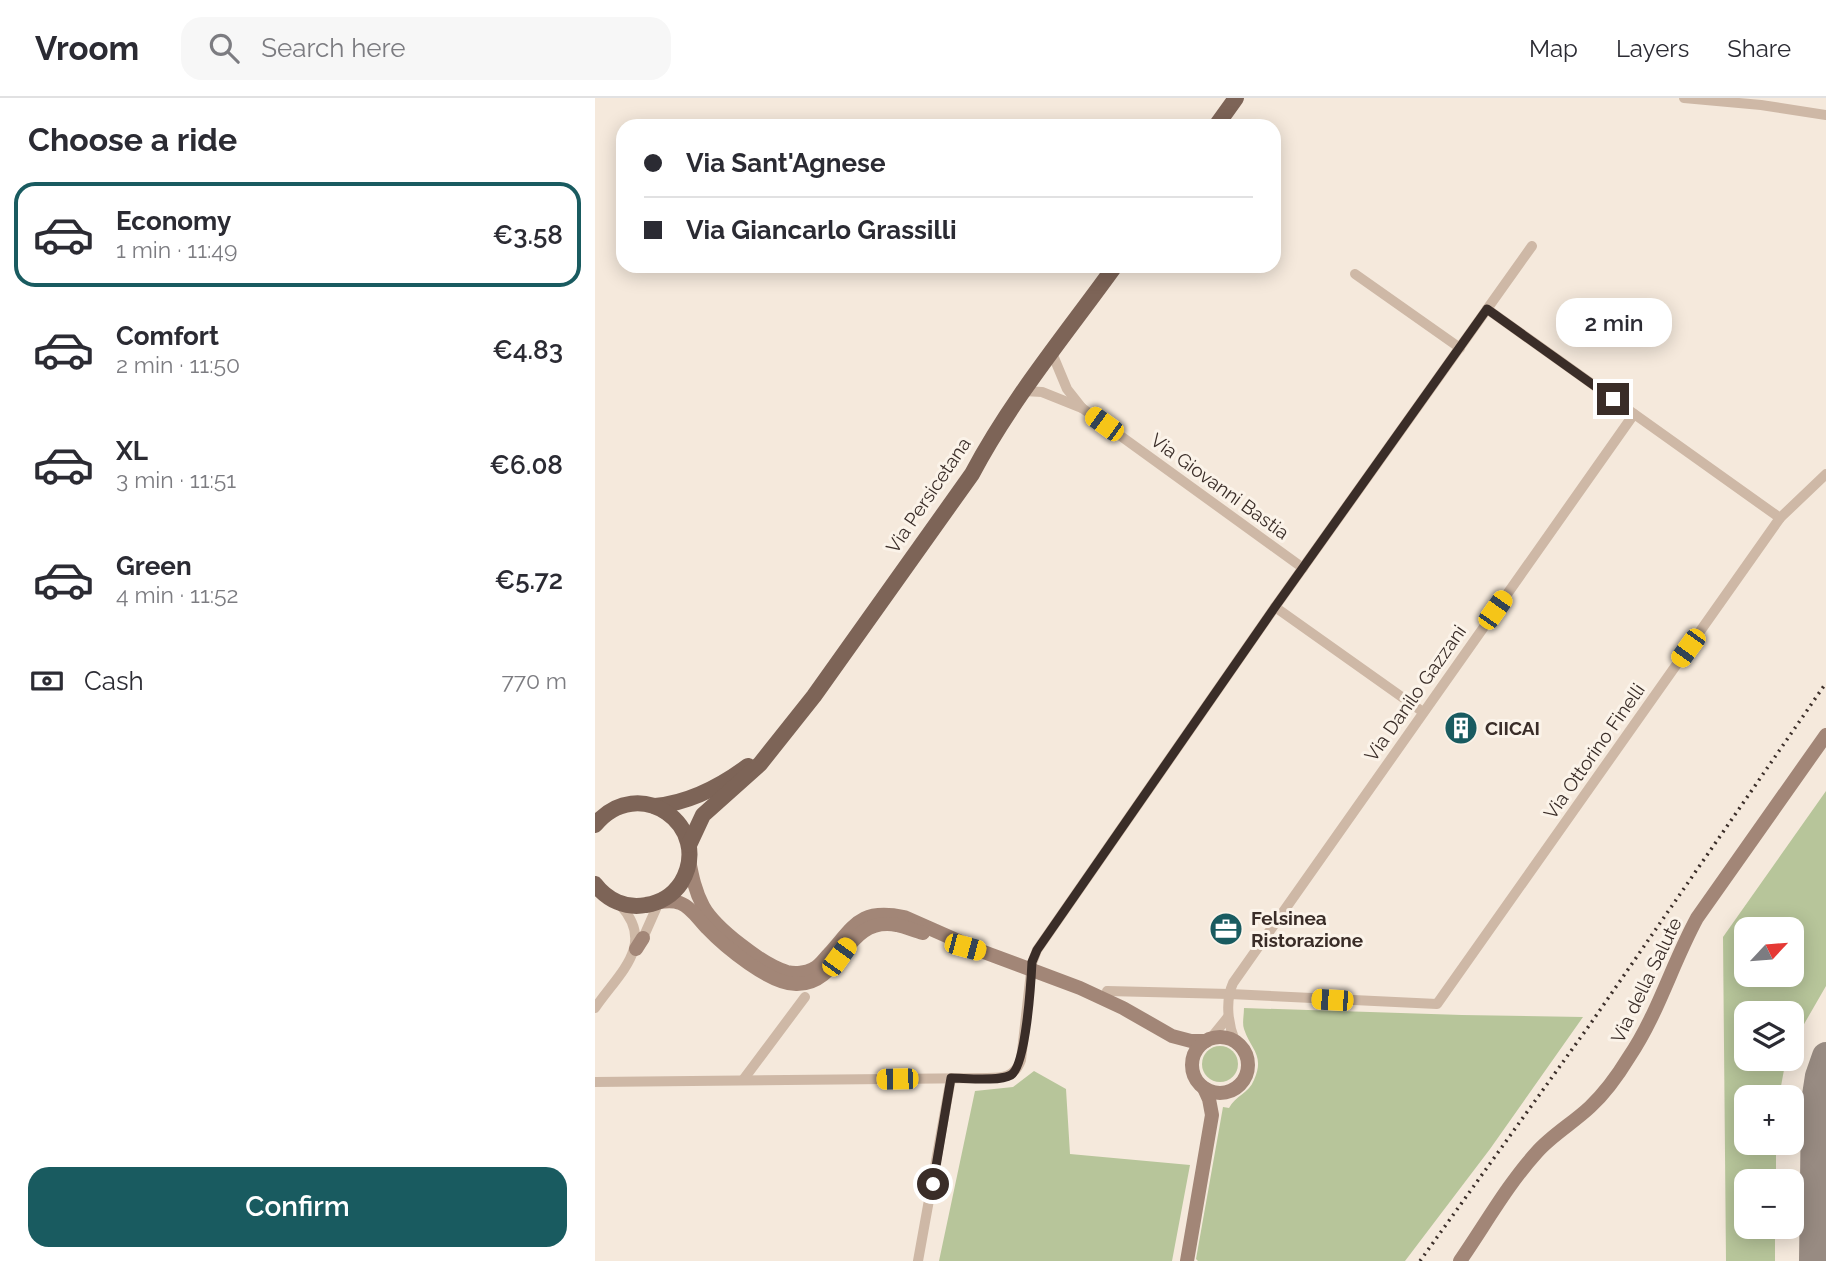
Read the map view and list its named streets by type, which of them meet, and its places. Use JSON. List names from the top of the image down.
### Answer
{
  "streets": {
    "main road": ["Via Persicetana"],
    "street": [
      "Via Giovanni Bastia",
      "Via Danilo Gazzani",
      "Via Ottorino Finelli",
      "Via della Salute"
    ]
  },
  "crossings": [
    ["Via Giovanni Bastia", "Via Persicetana"],
    ["Via Danilo Gazzani", "Via Ottorino Finelli"]
  ],
  "places": {
    "building": ["CIICAI"],
    "office": ["Felsinea Ristorazione"]
  },
  "north": "top right",
  "page": {
    "header": "Vroom",
    "search": "Search here",
    "nav": ["Map", "Layers", "Share"],
    "heading": "Choose a ride",
    "banner": ["Via Sant'Agnese", "Via Giancarlo Grassilli"],
    "list": [
      {
        "name": "Economy",
        "note": "1 min · 11:49",
        "value": "€3.58"
      },
      {
        "name": "Comfort",
        "note": "2 min · 11:50",
        "value": "€4.83"
      },
      {
        "name": "XL",
        "note": "3 min · 11:51",
        "value": "€6.08"
      },
      {
        "name": "Green",
        "note": "4 min · 11:52",
        "value": "€5.72"
      }
    ],
    "bubble": "2 min",
    "pay": ["Cash", "770 m"],
    "map_buttons": ["+", "−"],
    "buttons": "Confirm"
  }
}
